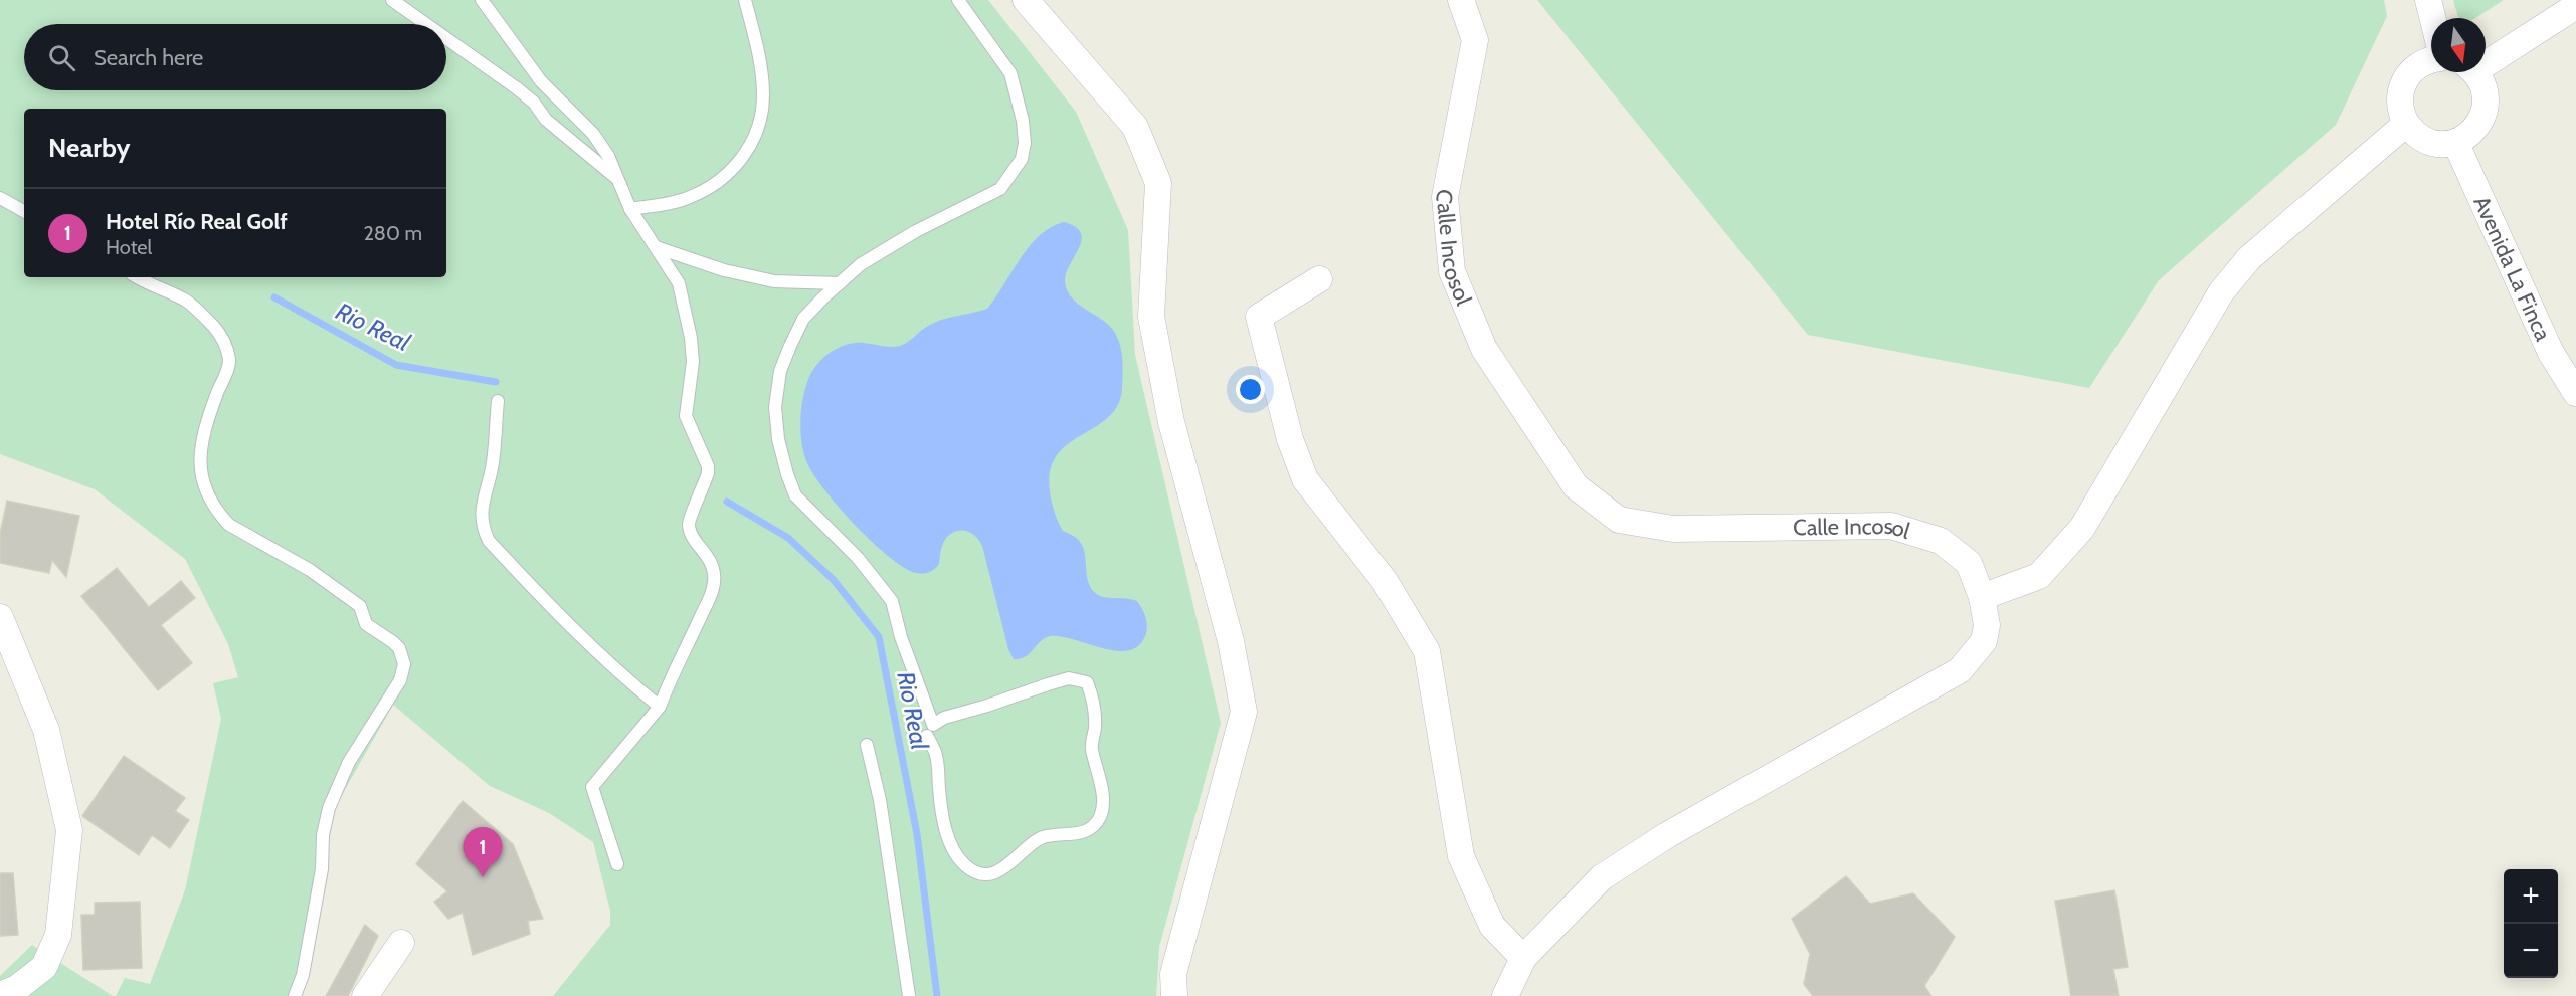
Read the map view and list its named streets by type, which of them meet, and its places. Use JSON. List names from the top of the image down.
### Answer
{
  "streets": {
    "street": ["Calle Incosol", "Avenida La Finca"]
  },
  "water": ["Rio Real"],
  "north": "bottom",
  "page": {
    "search": "Search here",
    "heading": "Nearby",
    "list": [
      {
        "mark": "1",
        "name": "Hotel Río Real Golf",
        "note": "Hotel",
        "value": "280 m"
      }
    ],
    "pins": "1",
    "map_buttons": ["+", "−"]
  }
}
